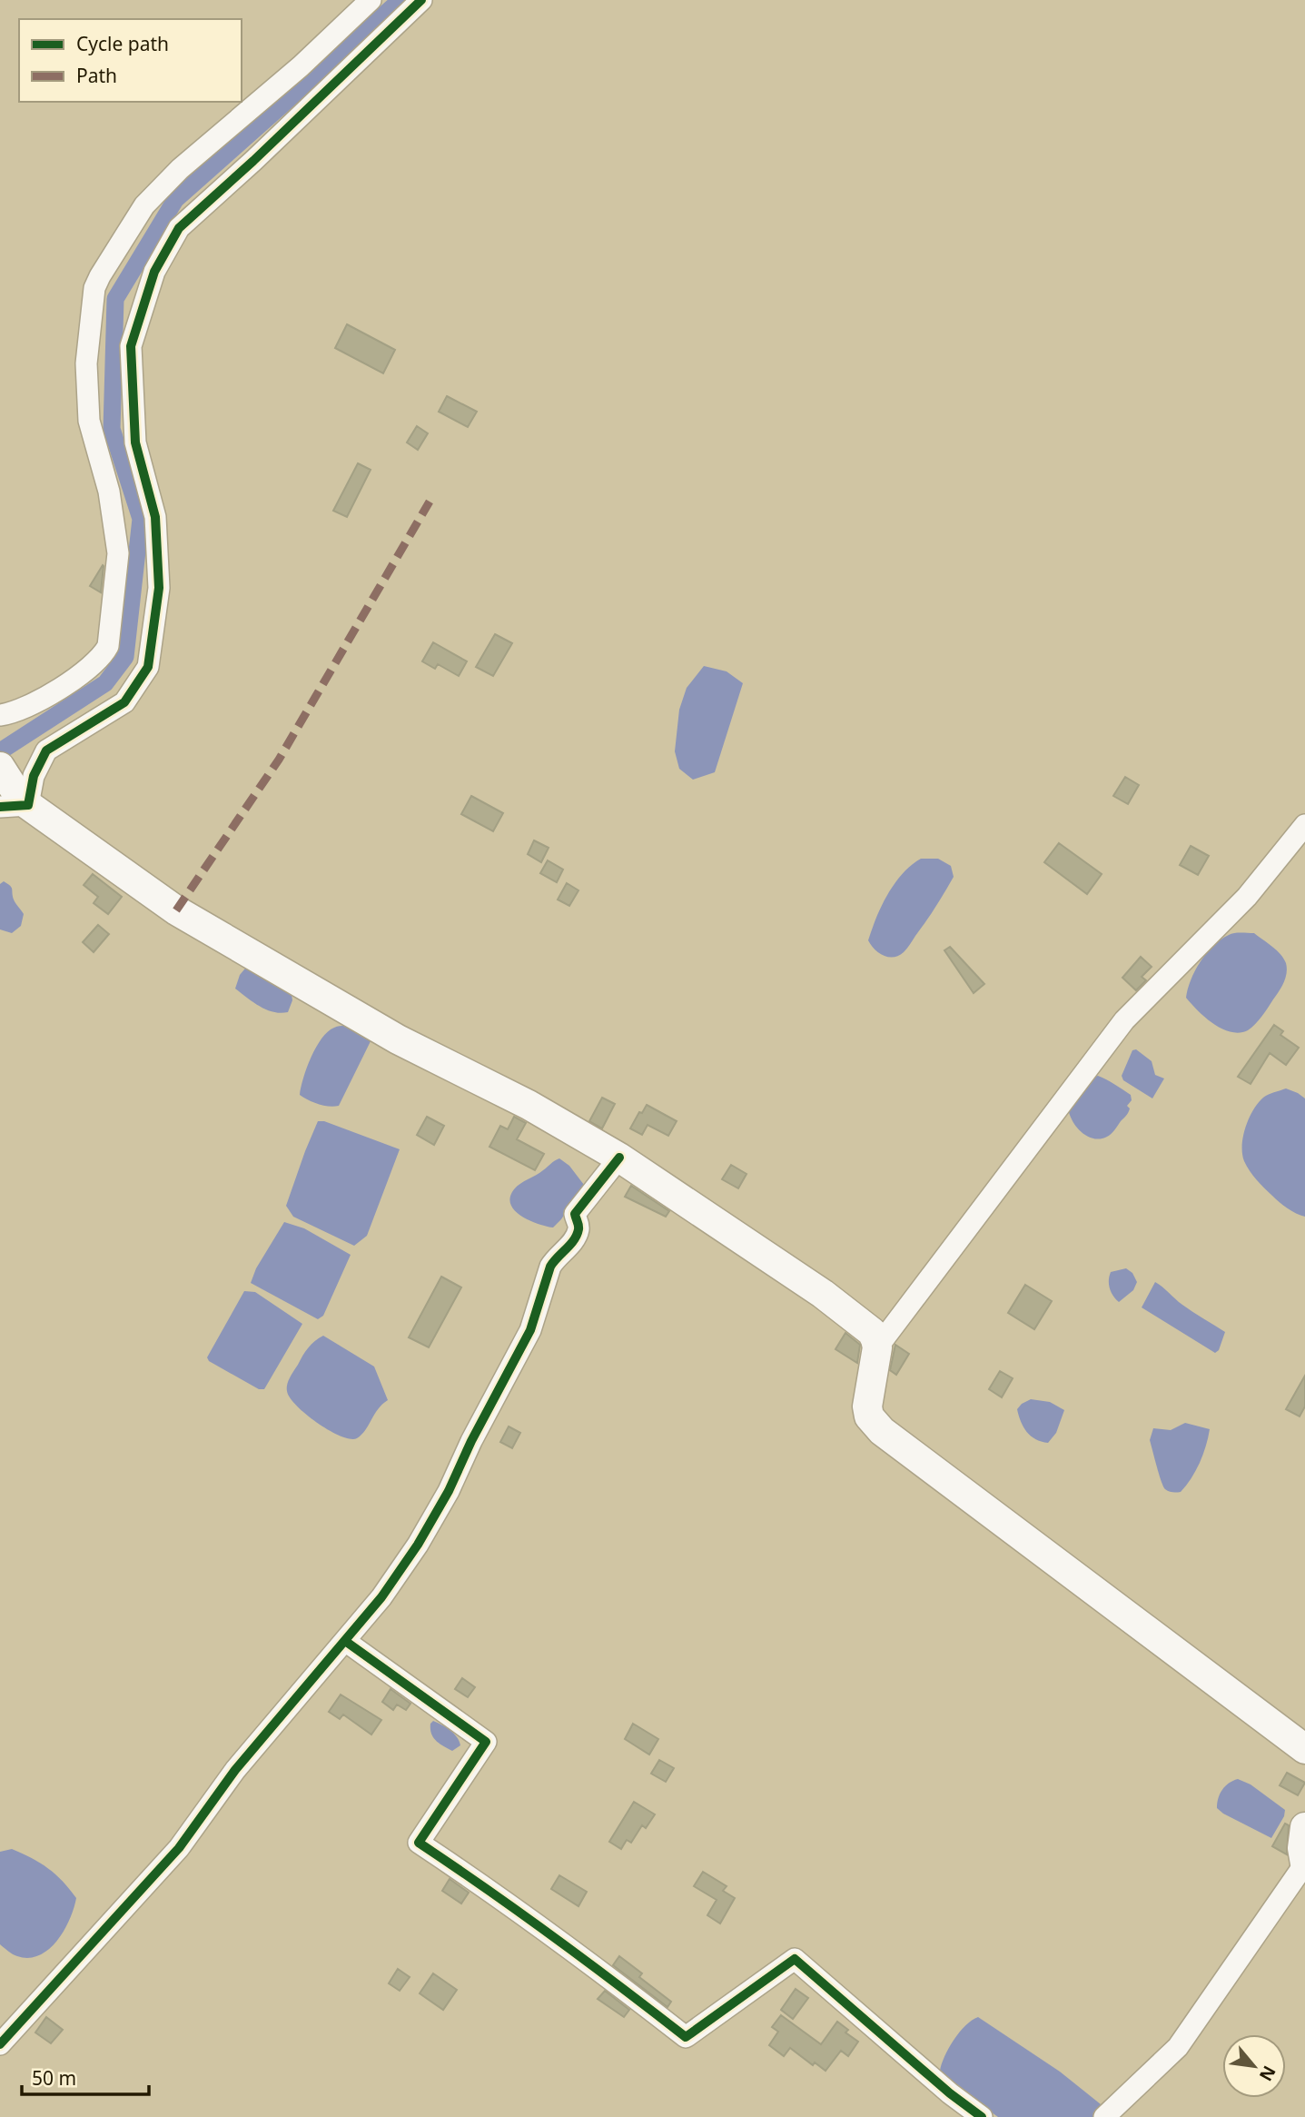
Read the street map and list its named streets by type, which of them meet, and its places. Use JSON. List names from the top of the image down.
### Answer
{
  "legend": ["Cycle path", "Path"],
  "scale_bar": "50 m",
  "north": "bottom right"
}
